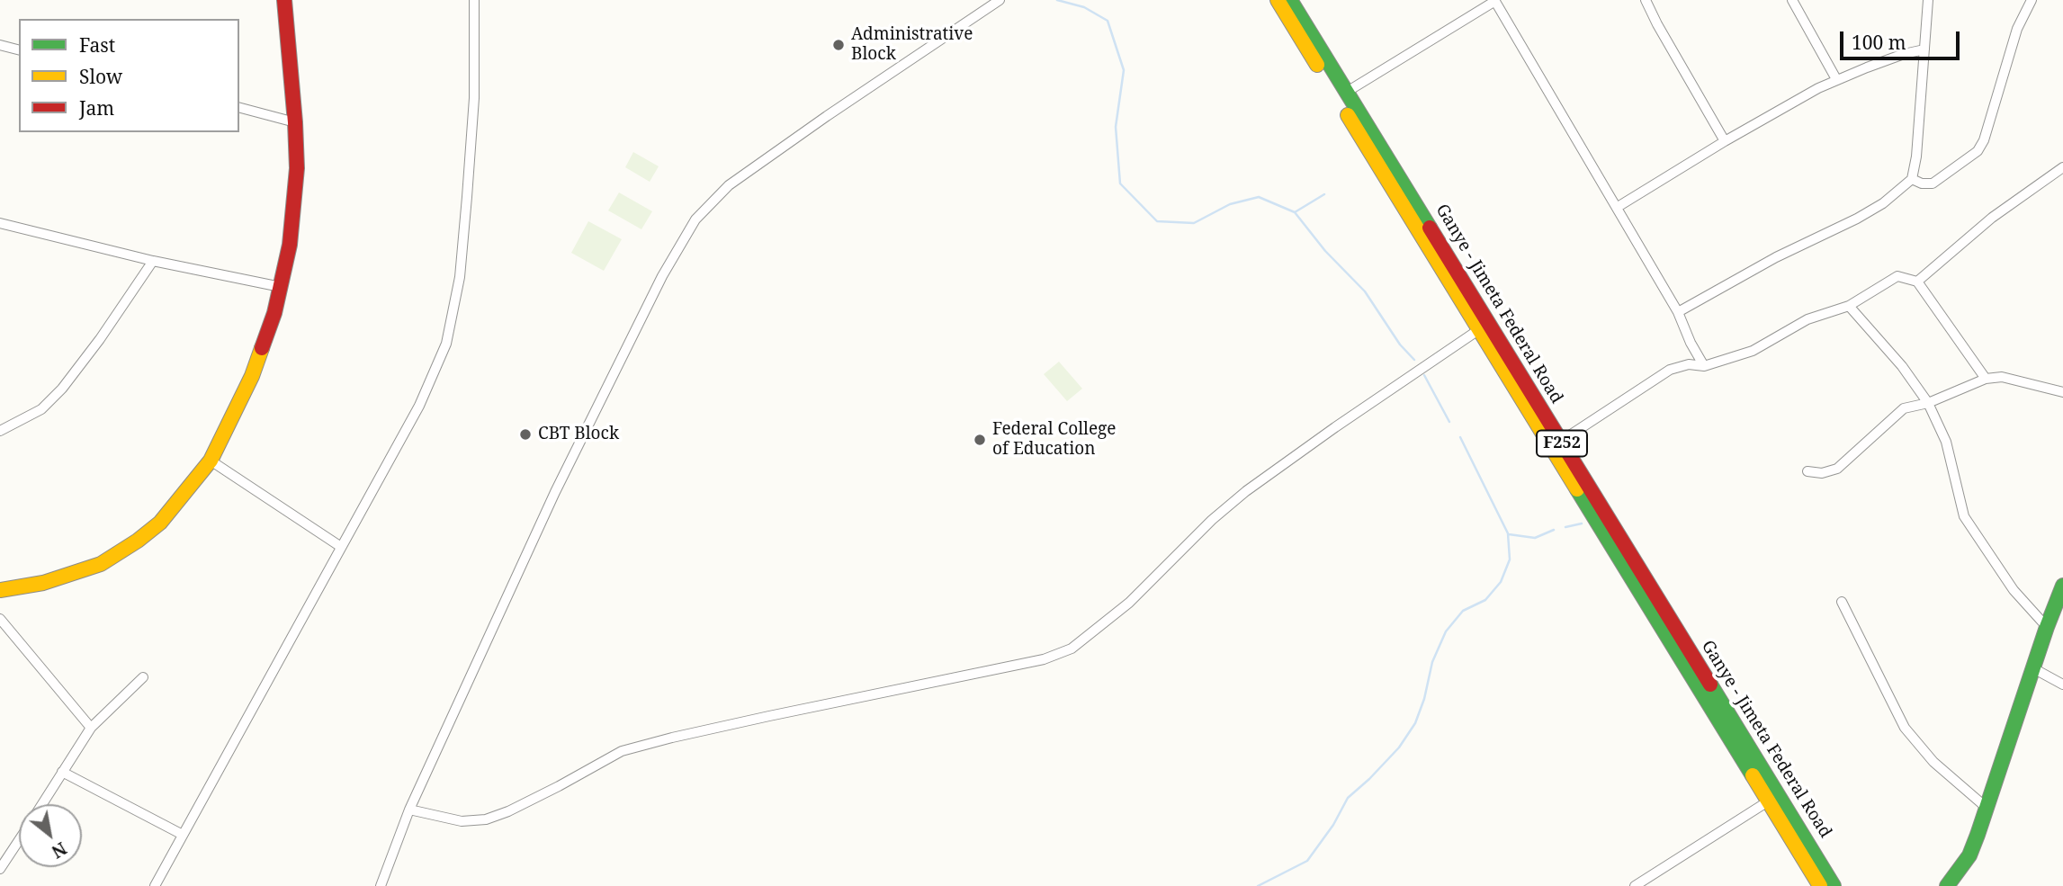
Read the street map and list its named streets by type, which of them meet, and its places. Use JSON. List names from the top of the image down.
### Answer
{
  "streets": {
    "main road": ["Ganye - Jimeta Federal Road", "F252"]
  },
  "places": ["Administrative Block", "CBT Block", "Federal College of Education"],
  "legend": ["Fast", "Slow", "Jam"],
  "scale_bar": "100 m",
  "north": "bottom right"
}
